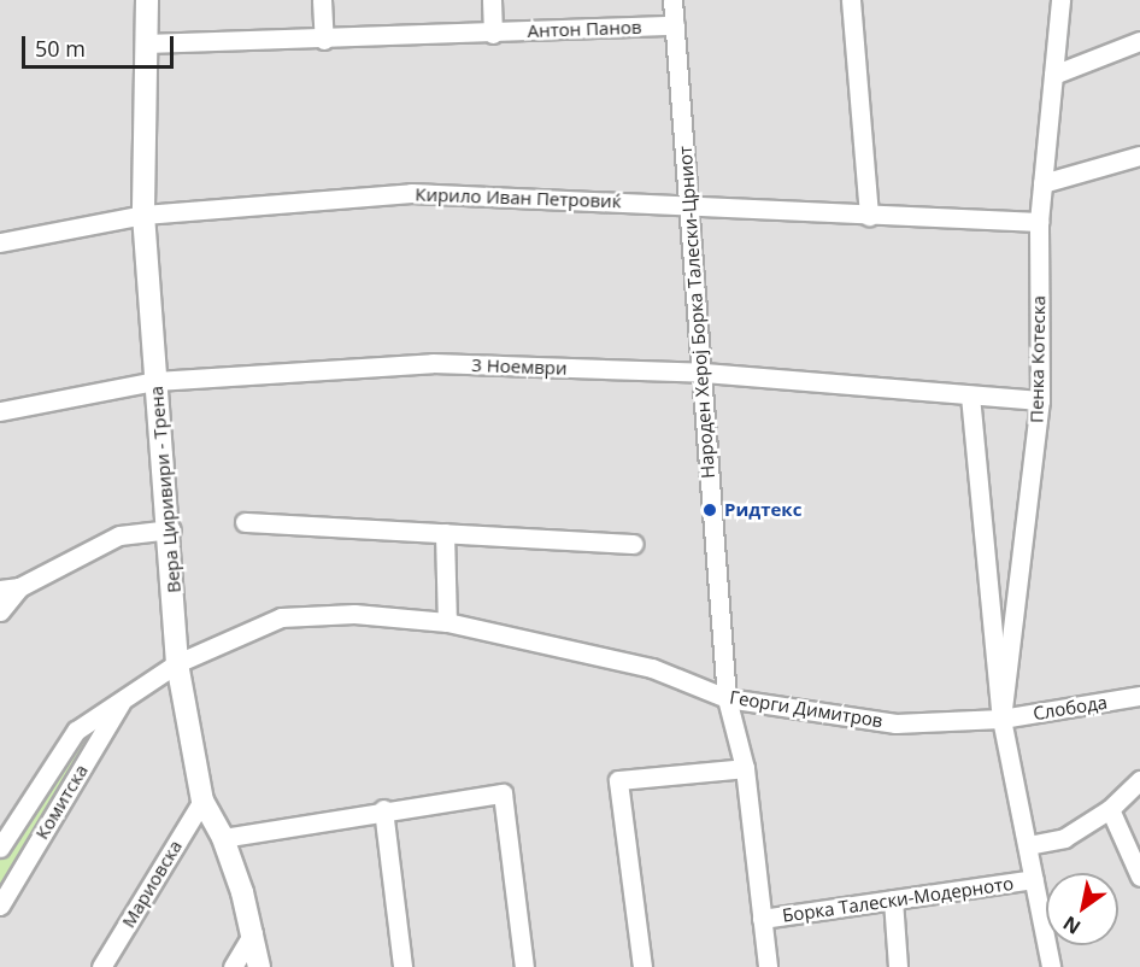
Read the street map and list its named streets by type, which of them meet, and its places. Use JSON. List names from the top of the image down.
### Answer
{
  "streets": {
    "street": [
      "Антон Панов",
      "Кирило Иван Петровиќ",
      "Народен Херој Борка Талески-Црниот",
      "Пенка Котеска",
      "3 Ноември",
      "Вера Циривири - Трена",
      "Слобода",
      "Георги Димитров",
      "Комитска",
      "Мариовска",
      "Борка Талески-Модерното"
    ]
  },
  "crossings": [
    ["Антон Панов", "Народен Херој Борка Талески-Црниот"],
    ["Антон Панов", "Вера Циривири - Трена"],
    ["Кирило Иван Петровиќ", "Народен Херој Борка Талески-Црниот"],
    ["Кирило Иван Петровиќ", "Пенка Котеска"],
    ["Кирило Иван Петровиќ", "Вера Циривири - Трена"],
    ["Народен Херој Борка Талески-Црниот", "3 Ноември"],
    ["Народен Херој Борка Талески-Црниот", "Георги Димитров"],
    ["Народен Херој Борка Талески-Црниот", "Борка Талески-Модерното"],
    ["Пенка Котеска", "3 Ноември"],
    ["Пенка Котеска", "Слобода"],
    ["Пенка Котеска", "Георги Димитров"],
    ["Пенка Котеска", "Борка Талески-Модерното"],
    ["3 Ноември", "Вера Циривири - Трена"],
    ["Вера Циривири - Трена", "Георги Димитров"],
    ["Вера Циривири - Трена", "Мариовска"],
    ["Слобода", "Георги Димитров"],
    ["Георги Димитров", "Комитска"]
  ],
  "places": ["Ридтекс"],
  "scale_bar": "50 m",
  "north": "bottom left"
}
